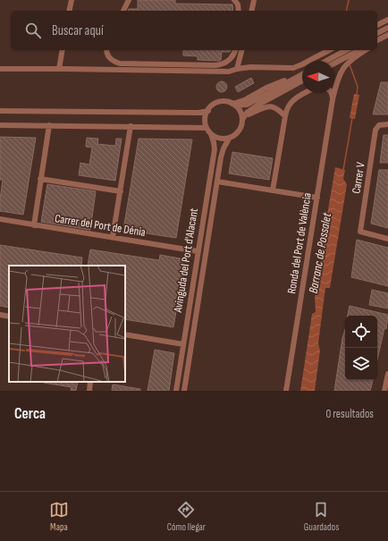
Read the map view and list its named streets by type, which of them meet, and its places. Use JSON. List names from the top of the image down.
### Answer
{
  "streets": {
    "street": [
      "Carrer V",
      "Carrer del Port de Dénia",
      "Ronda del Port de València",
      "Avinguda del Port d'Alacant"
    ]
  },
  "crossings": [
    ["Carrer del Port de Dénia", "Avinguda del Port d'Alacant"]
  ],
  "water": ["Barranc de Possalet"],
  "north": "left",
  "page": {
    "search": "Buscar aquí",
    "heading": ["Cerca", "0 resultados"],
    "nav": ["Mapa", "Cómo llegar", "Guardados"]
  }
}
